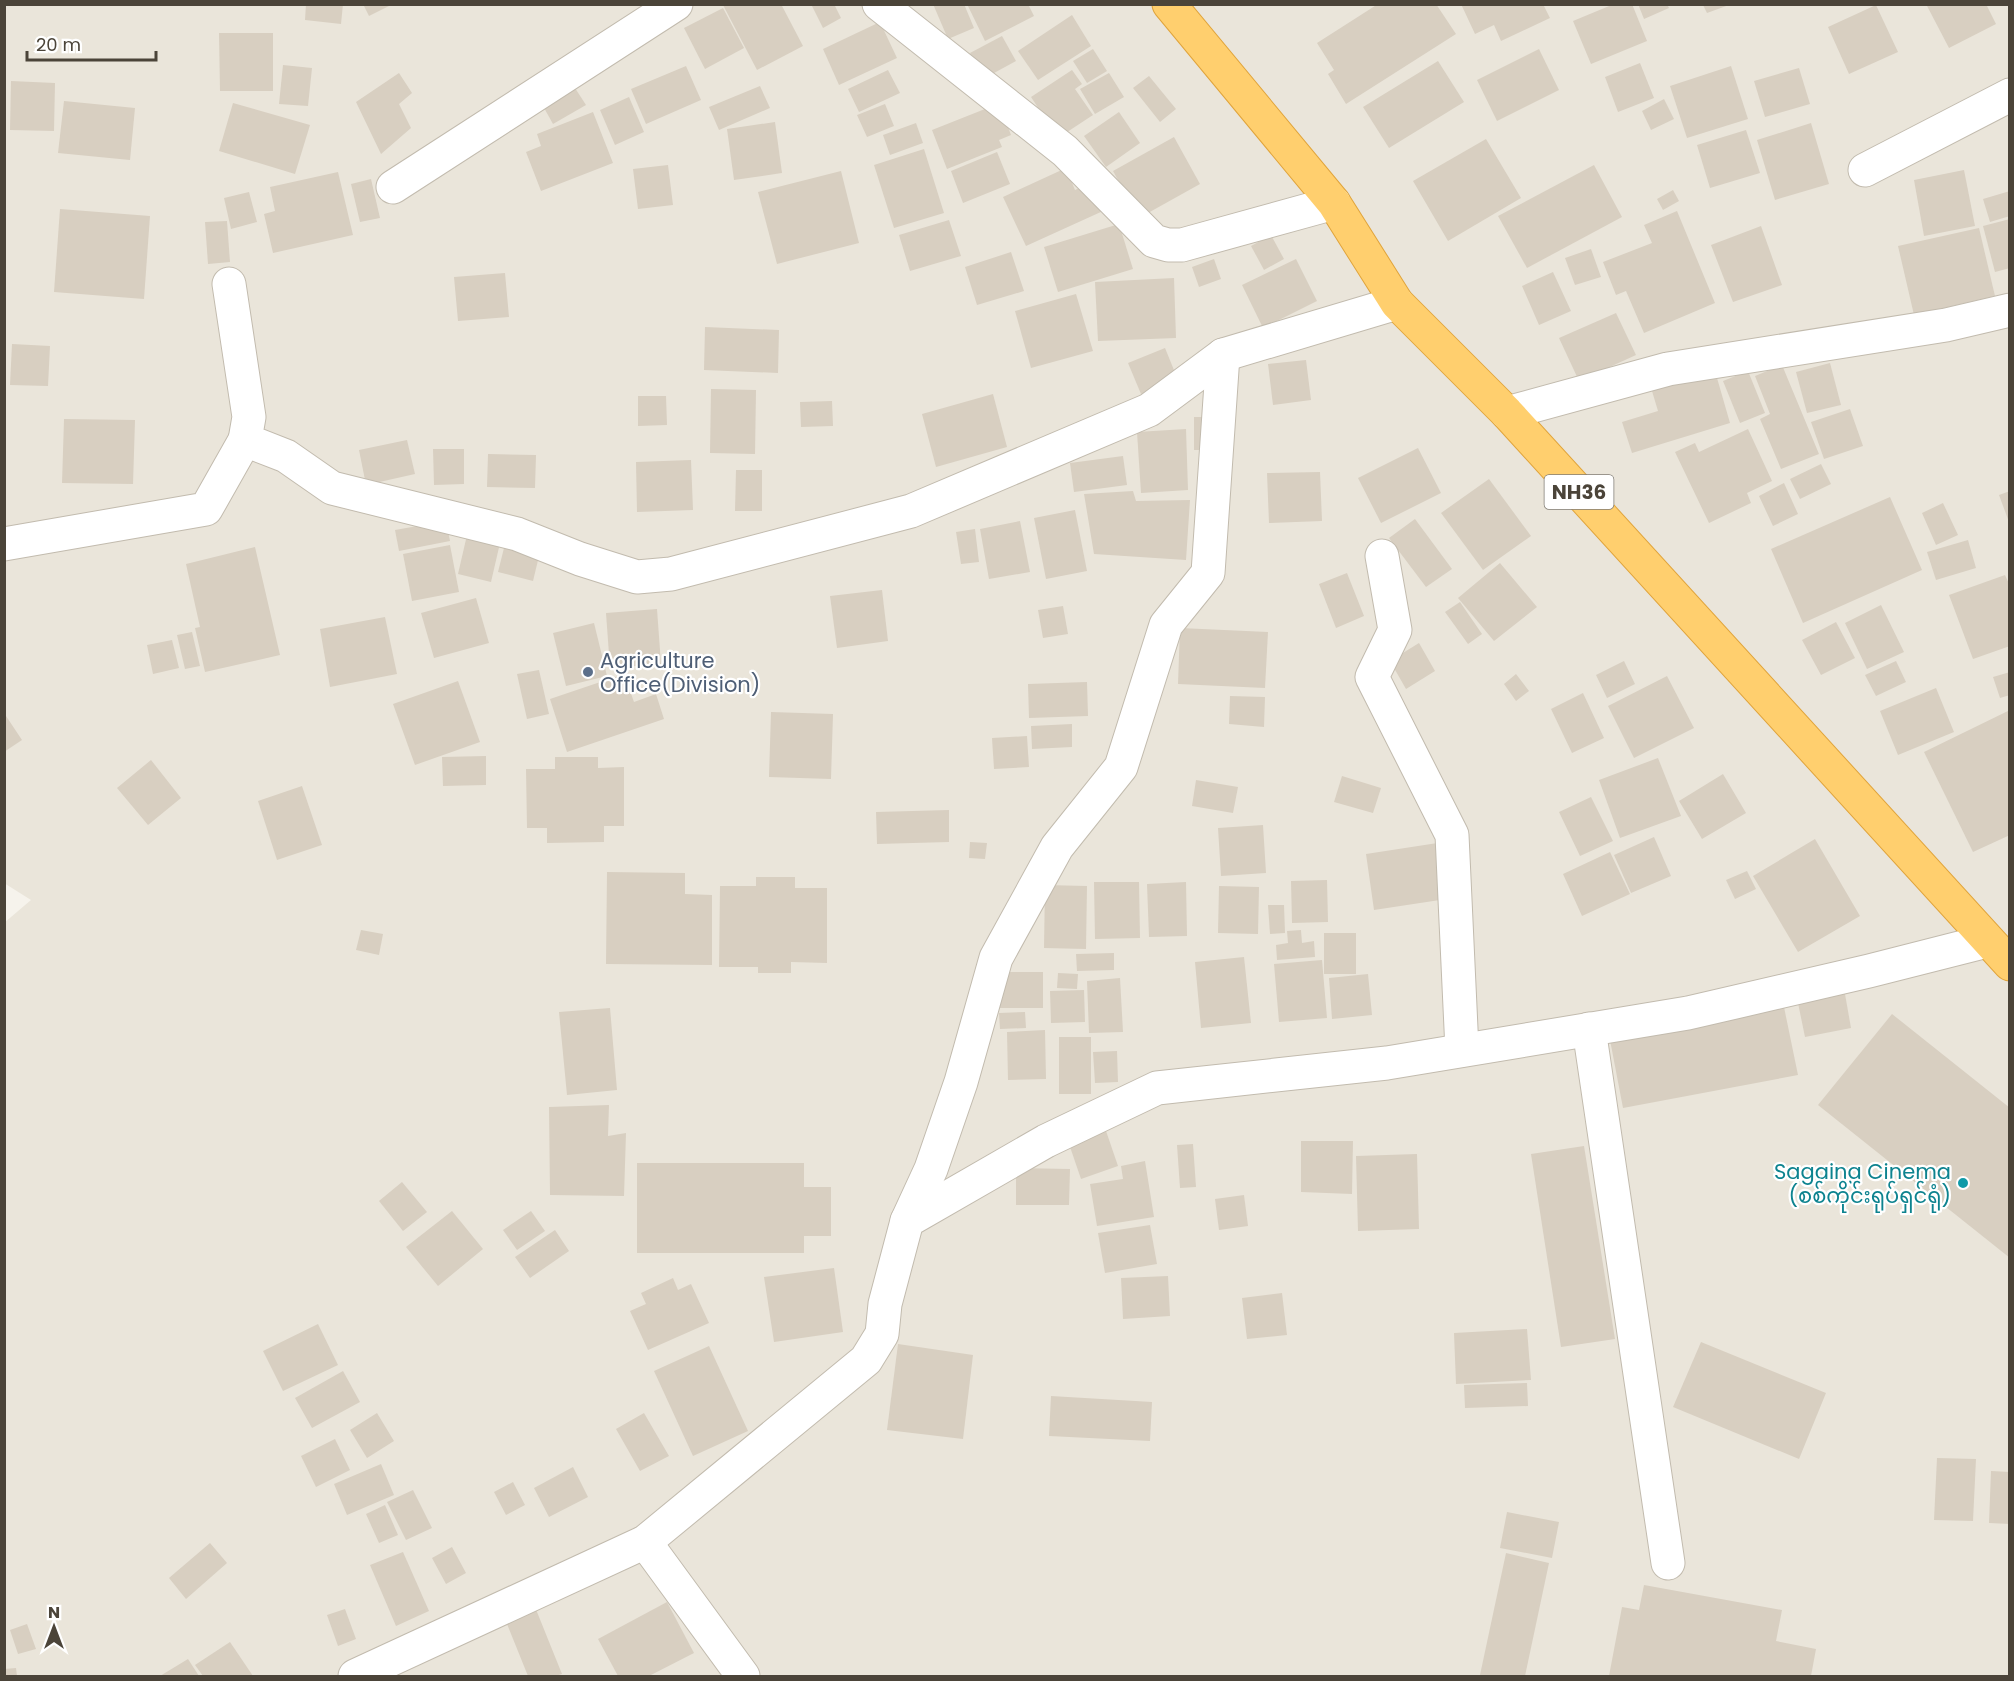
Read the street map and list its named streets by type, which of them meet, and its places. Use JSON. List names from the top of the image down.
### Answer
{
  "streets": {
    "highway": ["NH36"]
  },
  "places": ["Agriculture Office(Division)", "Sagaing Cinema (စစ်ကိုင်းရုပ်ရှင်ရုံ)"],
  "scale_bar": "20 m",
  "north": "top"
}
